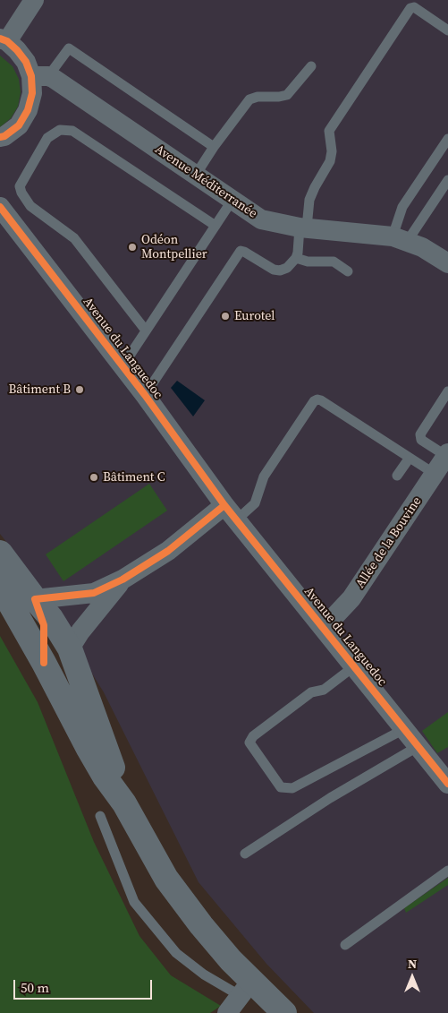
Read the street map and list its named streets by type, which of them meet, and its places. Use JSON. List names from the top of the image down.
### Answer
{
  "streets": {
    "street": ["Avenue Méditerranée", "Avenue du Languedoc", "Allée de la Bouvine"]
  },
  "crossings": [
    ["Avenue du Languedoc", "Allée de la Bouvine"]
  ],
  "places": [
    "Odéon Montpellier",
    "Eurotel",
    "Bâtiment B",
    "Bâtiment C"
  ],
  "scale_bar": "50 m",
  "north": "top"
}
